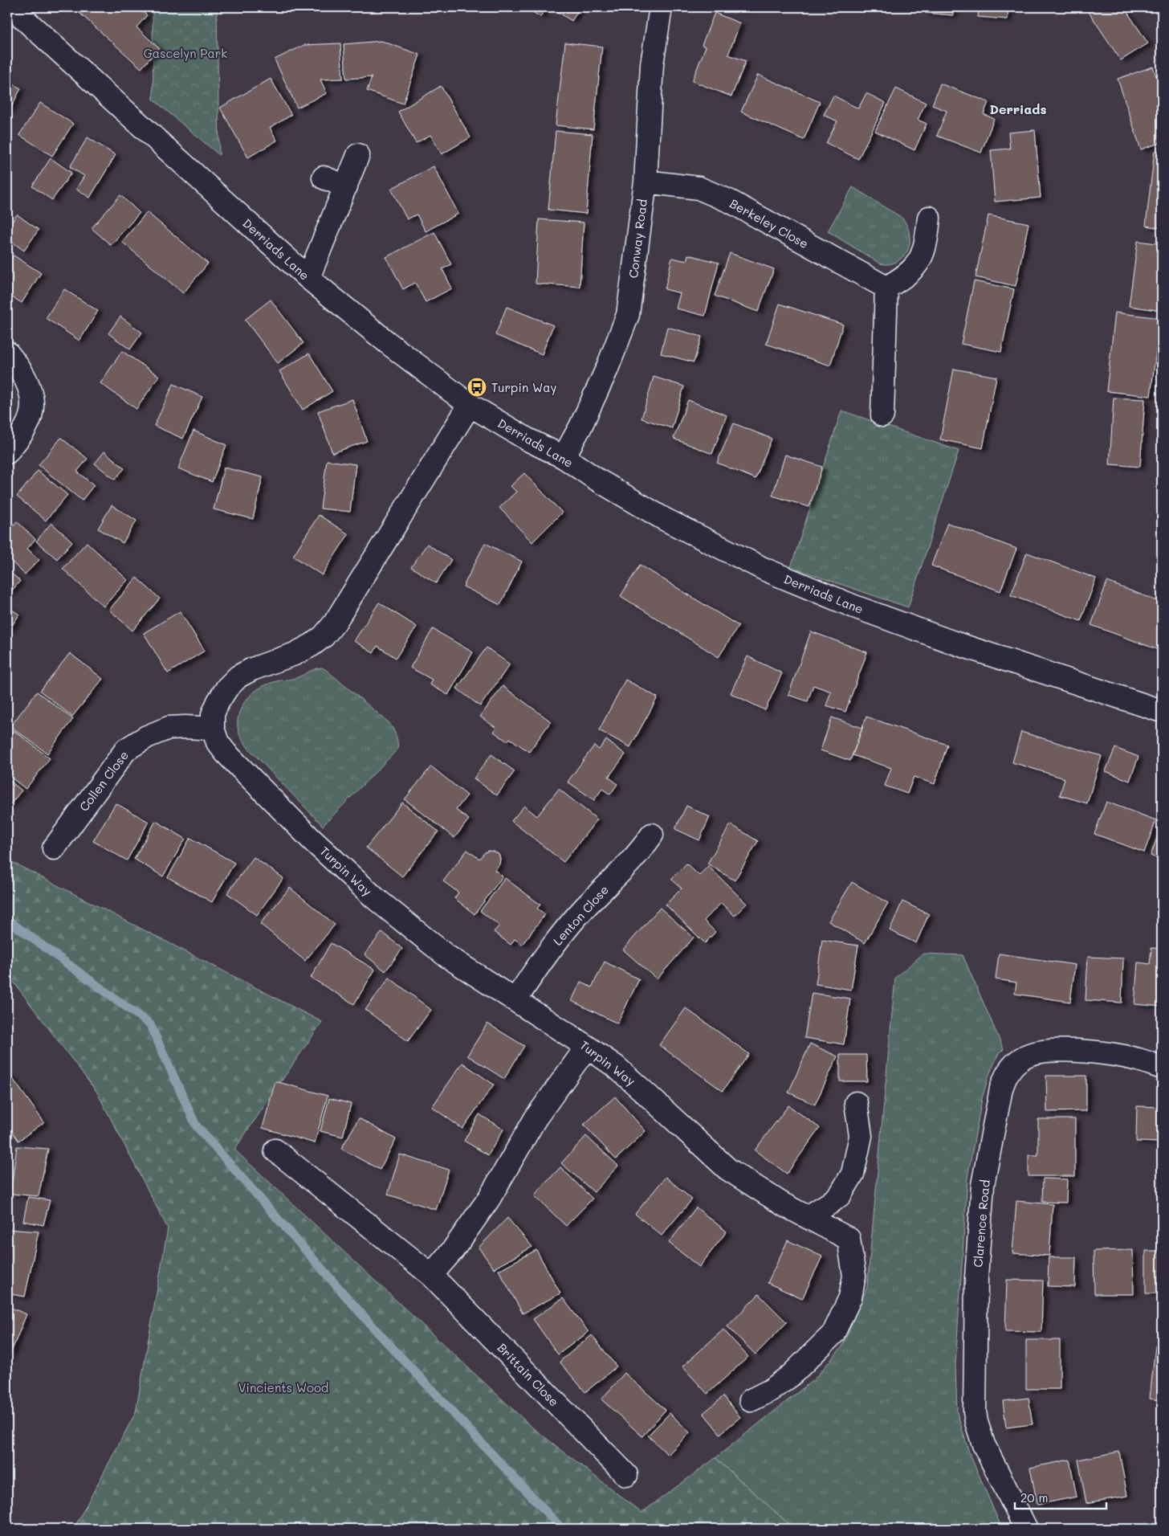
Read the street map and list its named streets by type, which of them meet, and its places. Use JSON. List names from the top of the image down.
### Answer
{
  "streets": {
    "street": [
      "Berkeley Close",
      "Conway Road",
      "Derriads Lane",
      "Collen Close",
      "Turpin Way",
      "Lenton Close",
      "Clarence Road",
      "Brittain Close"
    ]
  },
  "crossings": [
    ["Berkeley Close", "Conway Road"],
    ["Conway Road", "Derriads Lane"],
    ["Collen Close", "Turpin Way"],
    ["Turpin Way", "Lenton Close"]
  ],
  "districts": ["Derriads"],
  "parks": ["Gascelyn Park", "Vincients Wood"],
  "places": {
    "bus stop": ["Turpin Way"]
  },
  "scale_bar": "20 m"
}
